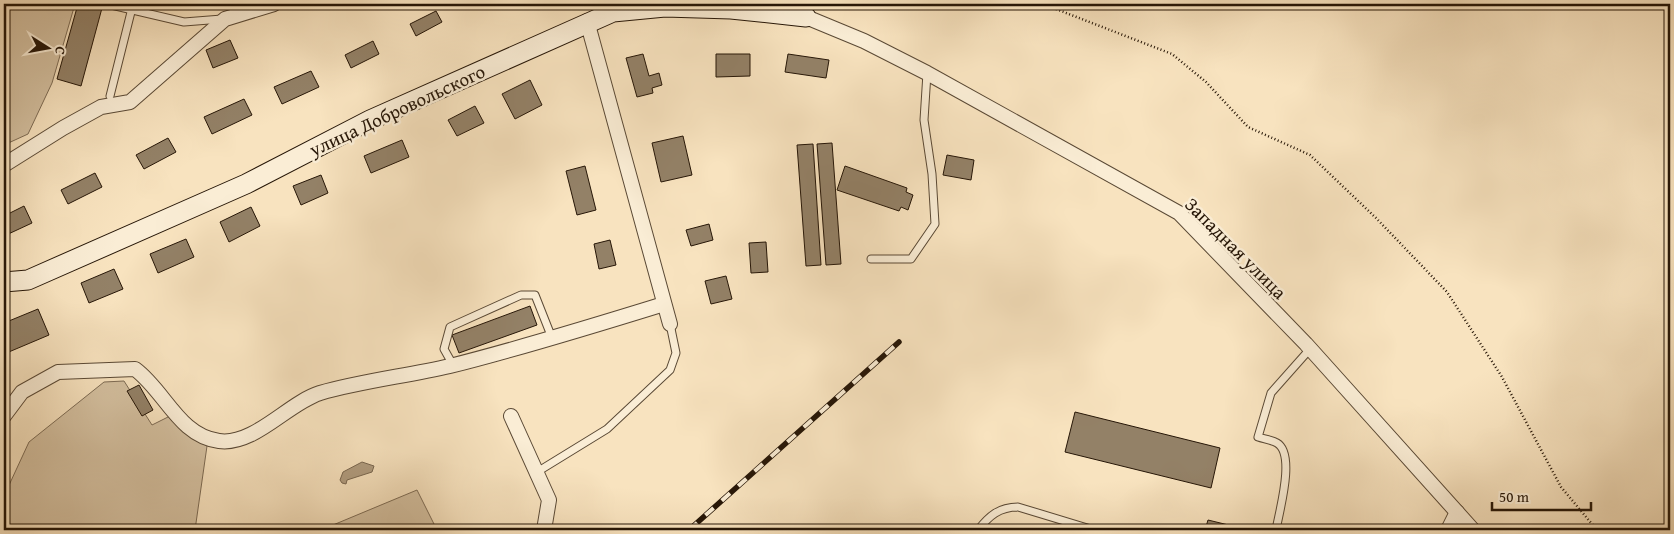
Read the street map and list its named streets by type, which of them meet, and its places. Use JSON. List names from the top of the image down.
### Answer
{
  "streets": {
    "street": ["улица Добровольского", "Западная улица"]
  },
  "crossings": [
    ["улица Добровольского", "Западная улица"]
  ],
  "scale_bar": "50 m",
  "north": "right"
}
